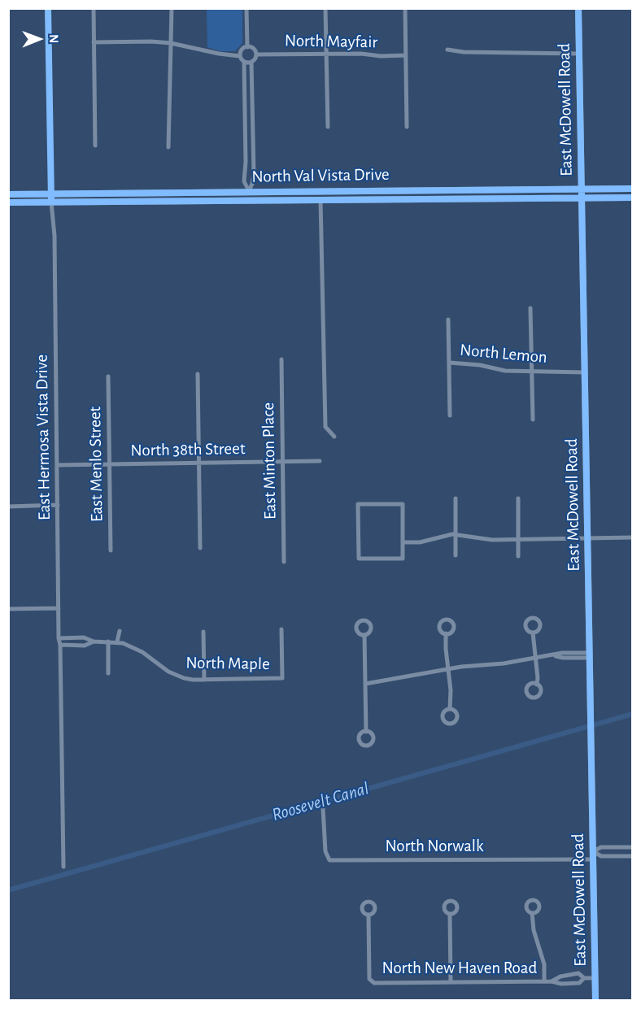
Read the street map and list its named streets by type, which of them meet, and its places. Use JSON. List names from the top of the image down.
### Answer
{
  "streets": {
    "main road": ["East McDowell Road", "North Val Vista Drive"],
    "street": [
      "North Mayfair",
      "North Lemon",
      "East Hermosa Vista Drive",
      "North 38th Street",
      "East Minton Place",
      "East Menlo Street",
      "North Maple",
      "North Norwalk",
      "North New Haven Road"
    ]
  },
  "crossings": [
    ["East McDowell Road", "North Val Vista Drive"],
    ["East McDowell Road", "North Lemon"],
    ["East McDowell Road", "North Norwalk"],
    ["East McDowell Road", "North New Haven Road"],
    ["North Val Vista Drive", "East Hermosa Vista Drive"],
    ["East Hermosa Vista Drive", "North 38th Street"],
    ["East Hermosa Vista Drive", "North Maple"],
    ["North 38th Street", "East Minton Place"],
    ["North 38th Street", "East Menlo Street"]
  ],
  "water": ["Roosevelt Canal"],
  "north": "right"
}
